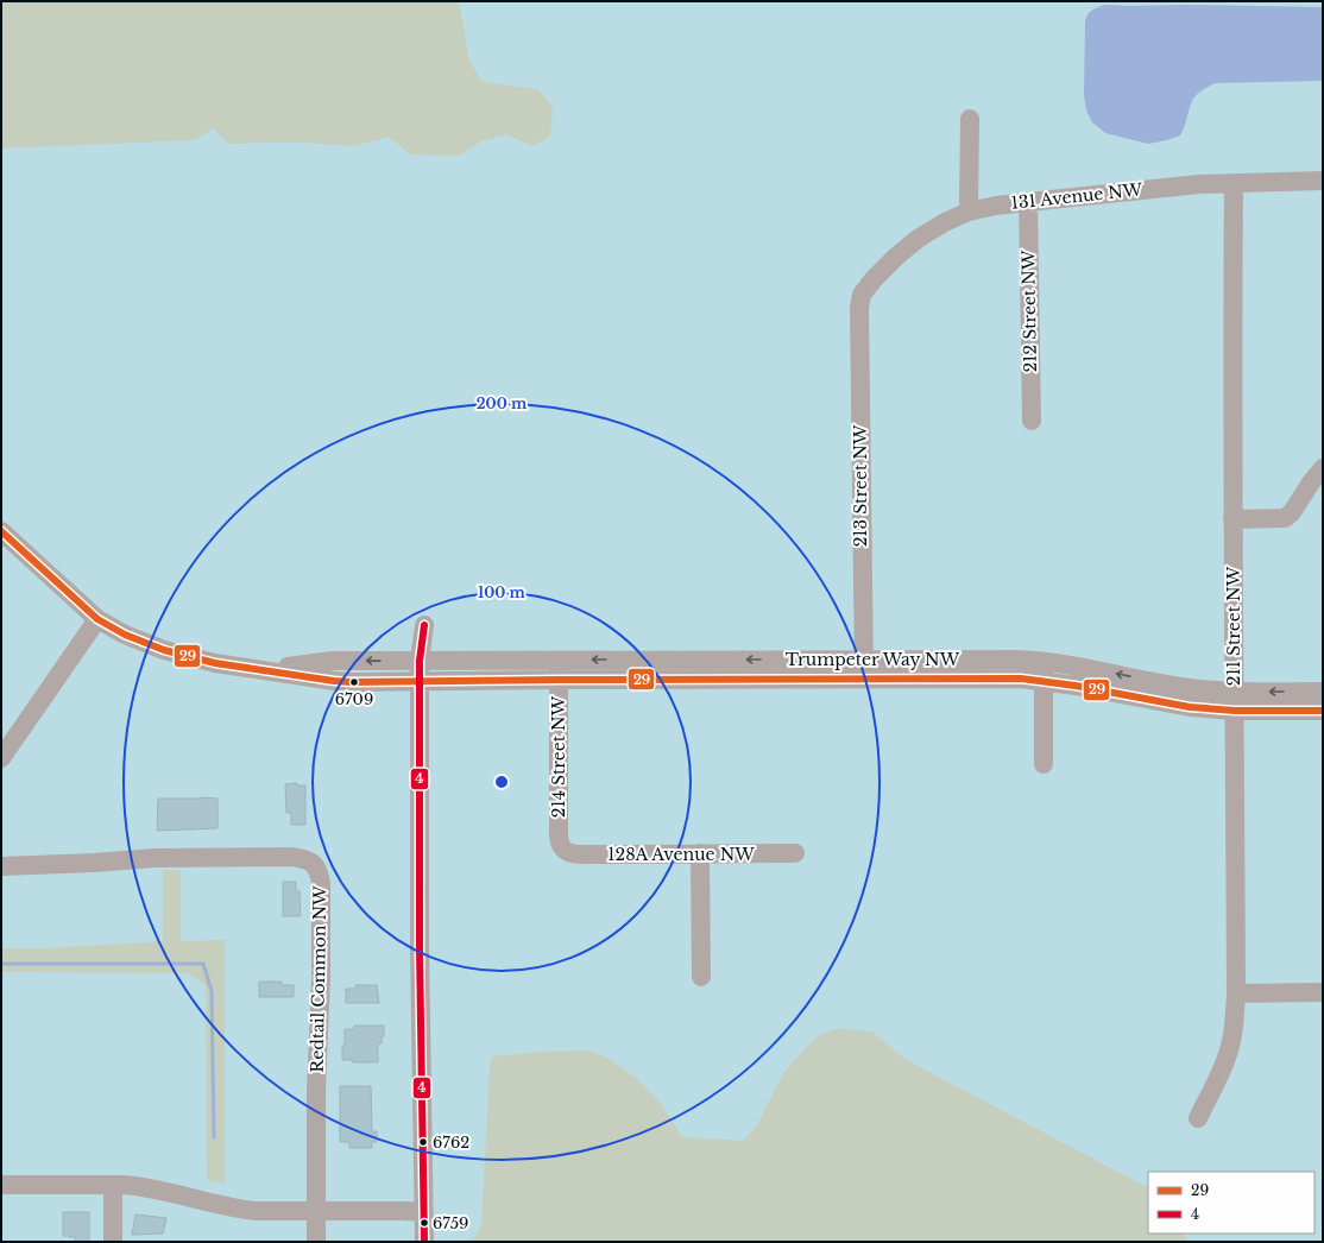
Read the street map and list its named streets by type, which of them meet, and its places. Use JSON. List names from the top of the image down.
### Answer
{
  "streets": {
    "street": [
      "131 Avenue NW",
      "212 Street NW",
      "213 Street NW",
      "211 Street NW",
      "Trumpeter Way NW",
      "214 Street NW",
      "128A Avenue NW",
      "Redtail Common NW"
    ]
  },
  "crossings": [
    ["131 Avenue NW", "212 Street NW"],
    ["131 Avenue NW", "213 Street NW"],
    ["131 Avenue NW", "211 Street NW"],
    ["213 Street NW", "Trumpeter Way NW"],
    ["211 Street NW", "Trumpeter Way NW"],
    ["Trumpeter Way NW", "214 Street NW"],
    ["214 Street NW", "128A Avenue NW"]
  ],
  "places": ["6709", "6762", "6759"],
  "lines": ["transit line 29", "transit line 4"],
  "legend": ["29", "4"],
  "rings": ["200 m", "100 m"]
}
